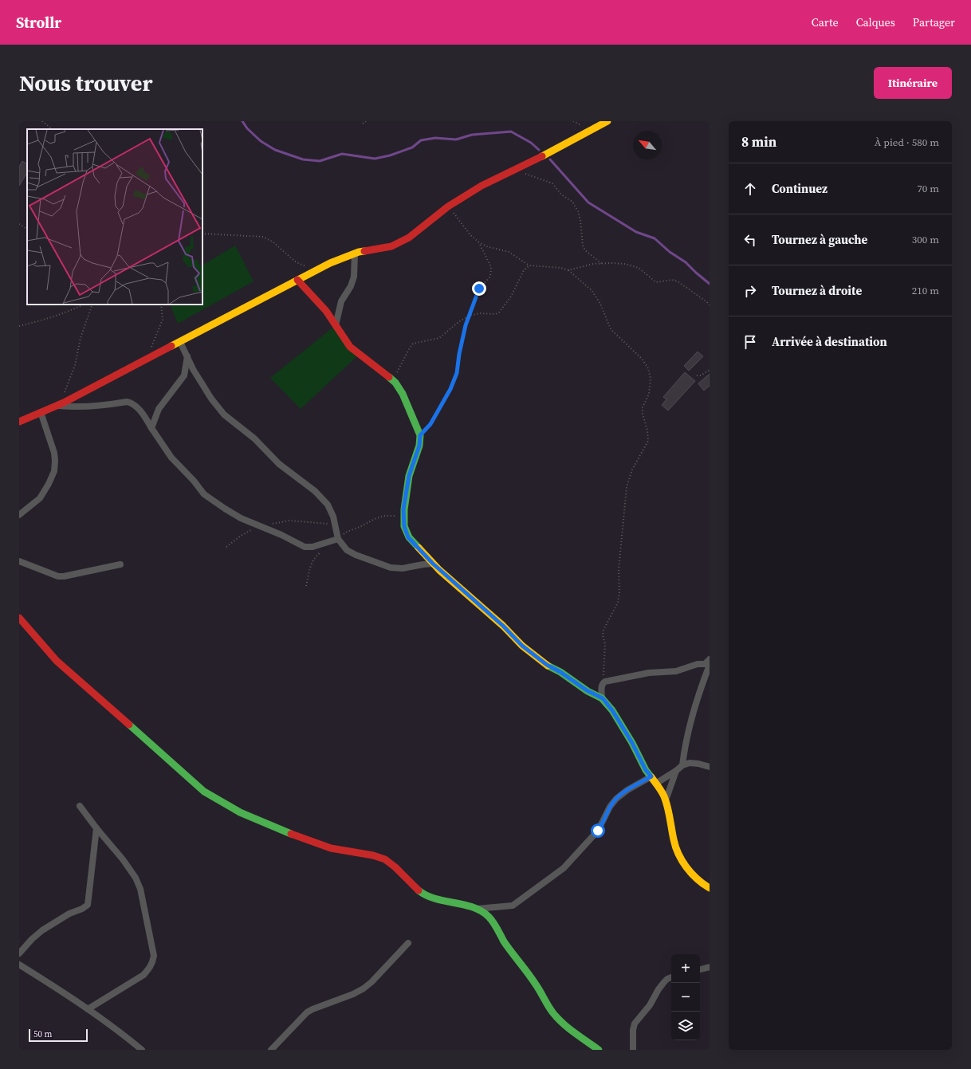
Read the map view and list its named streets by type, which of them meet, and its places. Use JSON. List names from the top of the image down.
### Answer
{
  "scale_bar": "50 m",
  "north": "top left",
  "page": {
    "header": "Strollr",
    "nav": ["Carte", "Calques", "Partager"],
    "buttons": "Itinéraire",
    "title": "Nous trouver",
    "heading": ["8 min", "À pied · 580 m"],
    "list": [
      ["Continuez", "70 m"],
      ["Tournez à gauche", "300 m"],
      ["Tournez à droite", "210 m"],
      "Arrivée à destination"
    ],
    "map_buttons": ["+", "−"],
    "scale": "50 m"
  }
}
